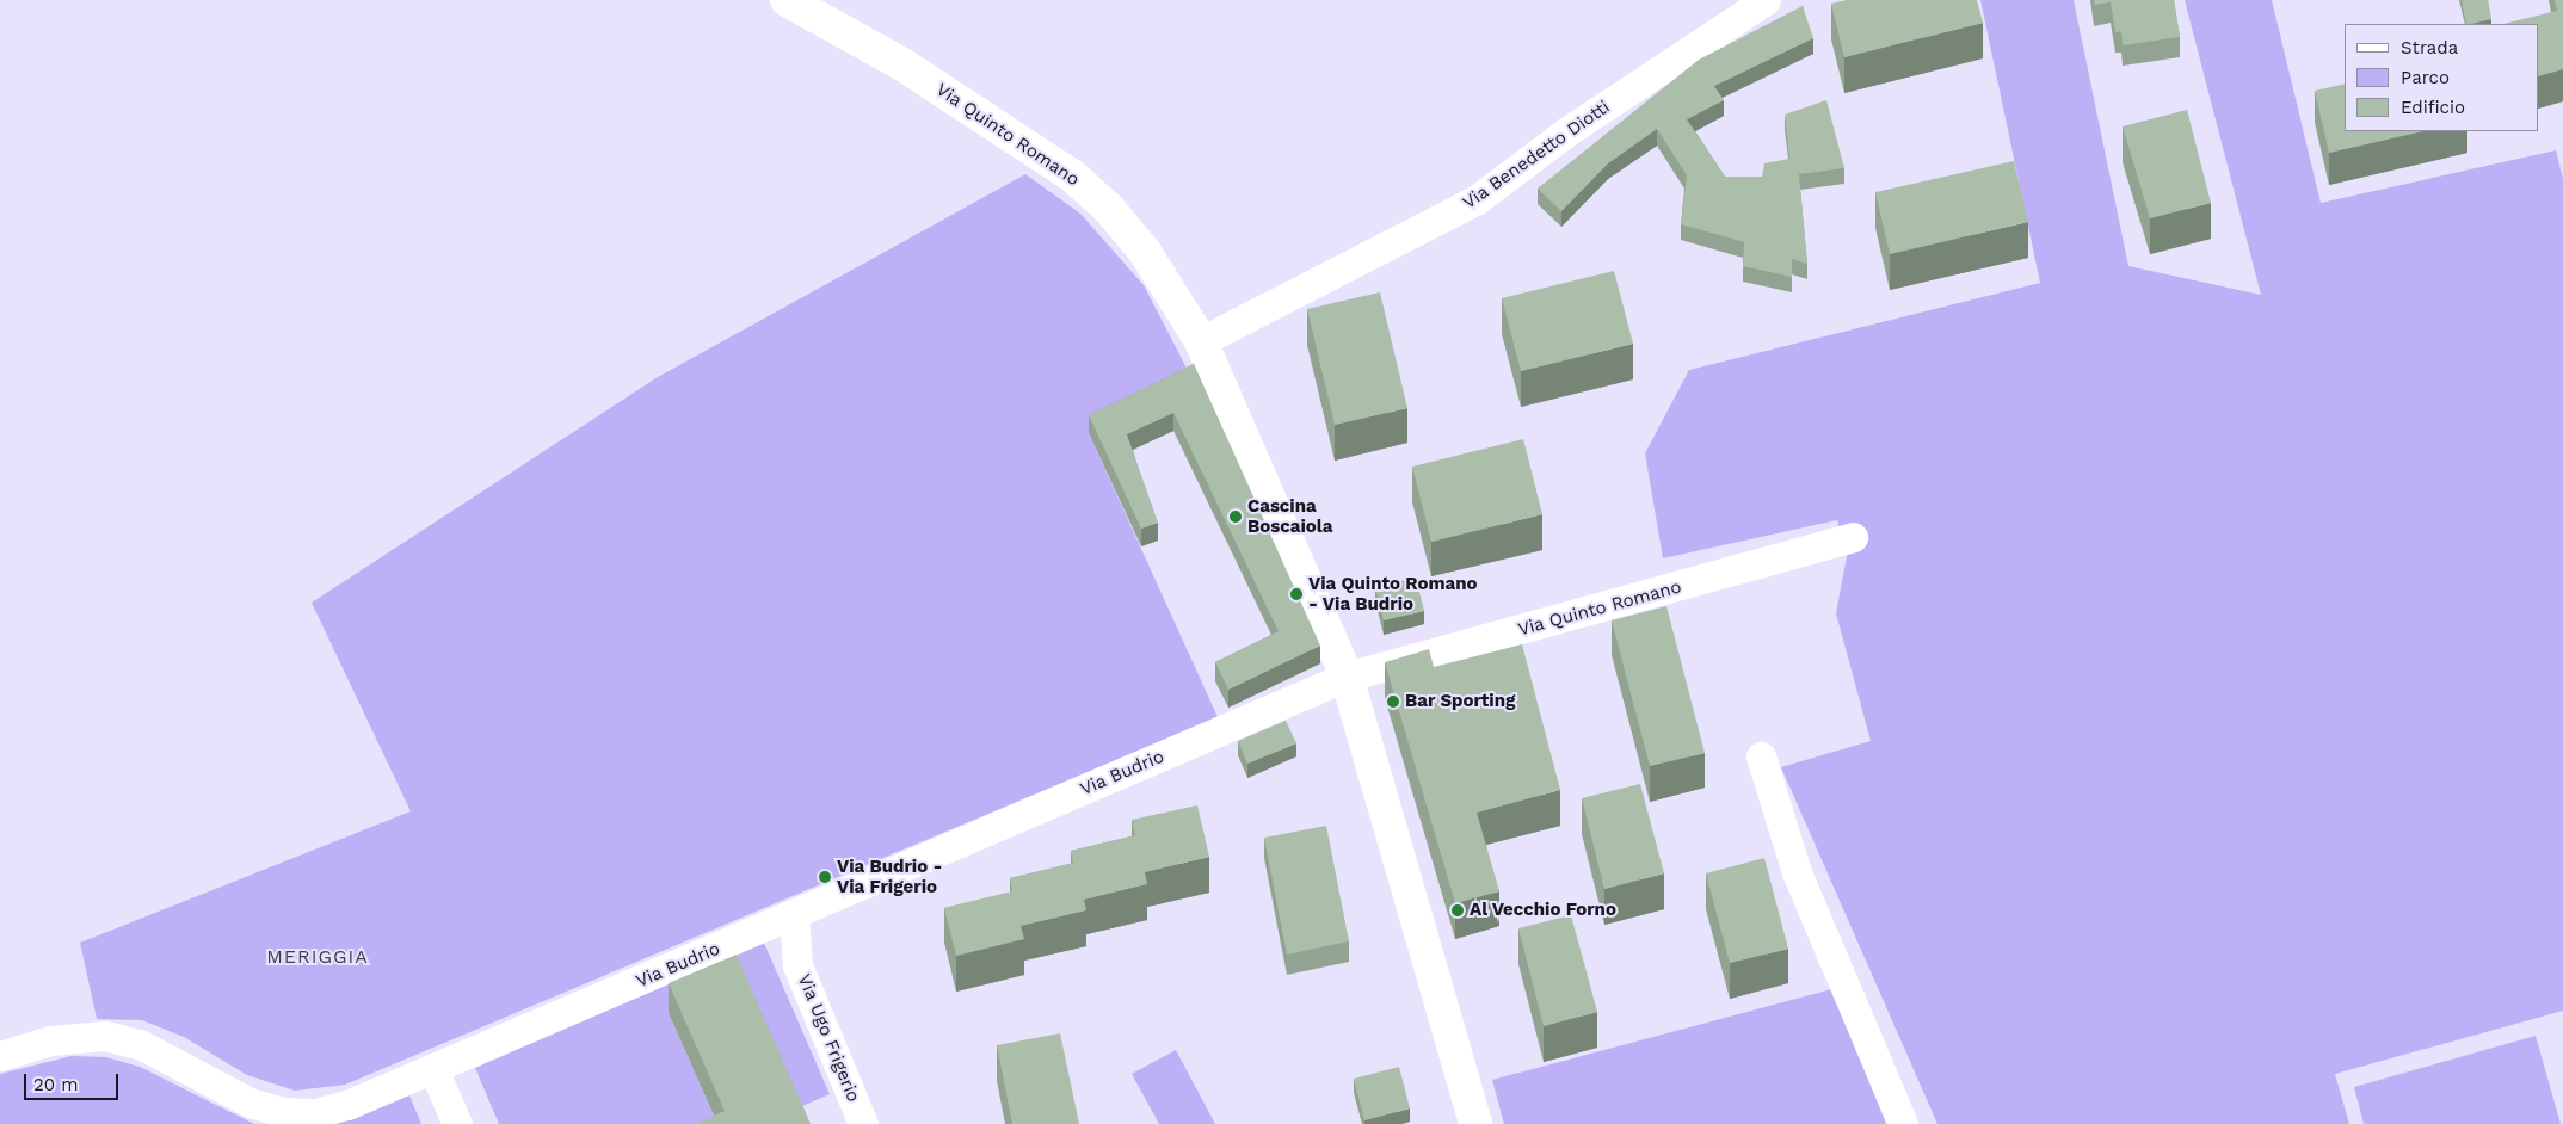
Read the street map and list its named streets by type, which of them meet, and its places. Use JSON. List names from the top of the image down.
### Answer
{
  "streets": {
    "street": [
      "Via Quinto Romano",
      "Via Benedetto Diotti",
      "Via Budrio",
      "Via Ugo Frigerio"
    ]
  },
  "crossings": [
    ["Via Quinto Romano", "Via Benedetto Diotti"],
    ["Via Quinto Romano", "Via Budrio"],
    ["Via Budrio", "Via Ugo Frigerio"]
  ],
  "districts": ["MERIGGIA"],
  "places": [
    "Cascina Boscaiola",
    "Via Quinto Romano - Via Budrio",
    "Bar Sporting",
    "Via Budrio - Via Frigerio",
    "Al Vecchio Forno"
  ],
  "legend": ["Strada", "Parco", "Edificio"],
  "scale_bar": "20 m"
}
